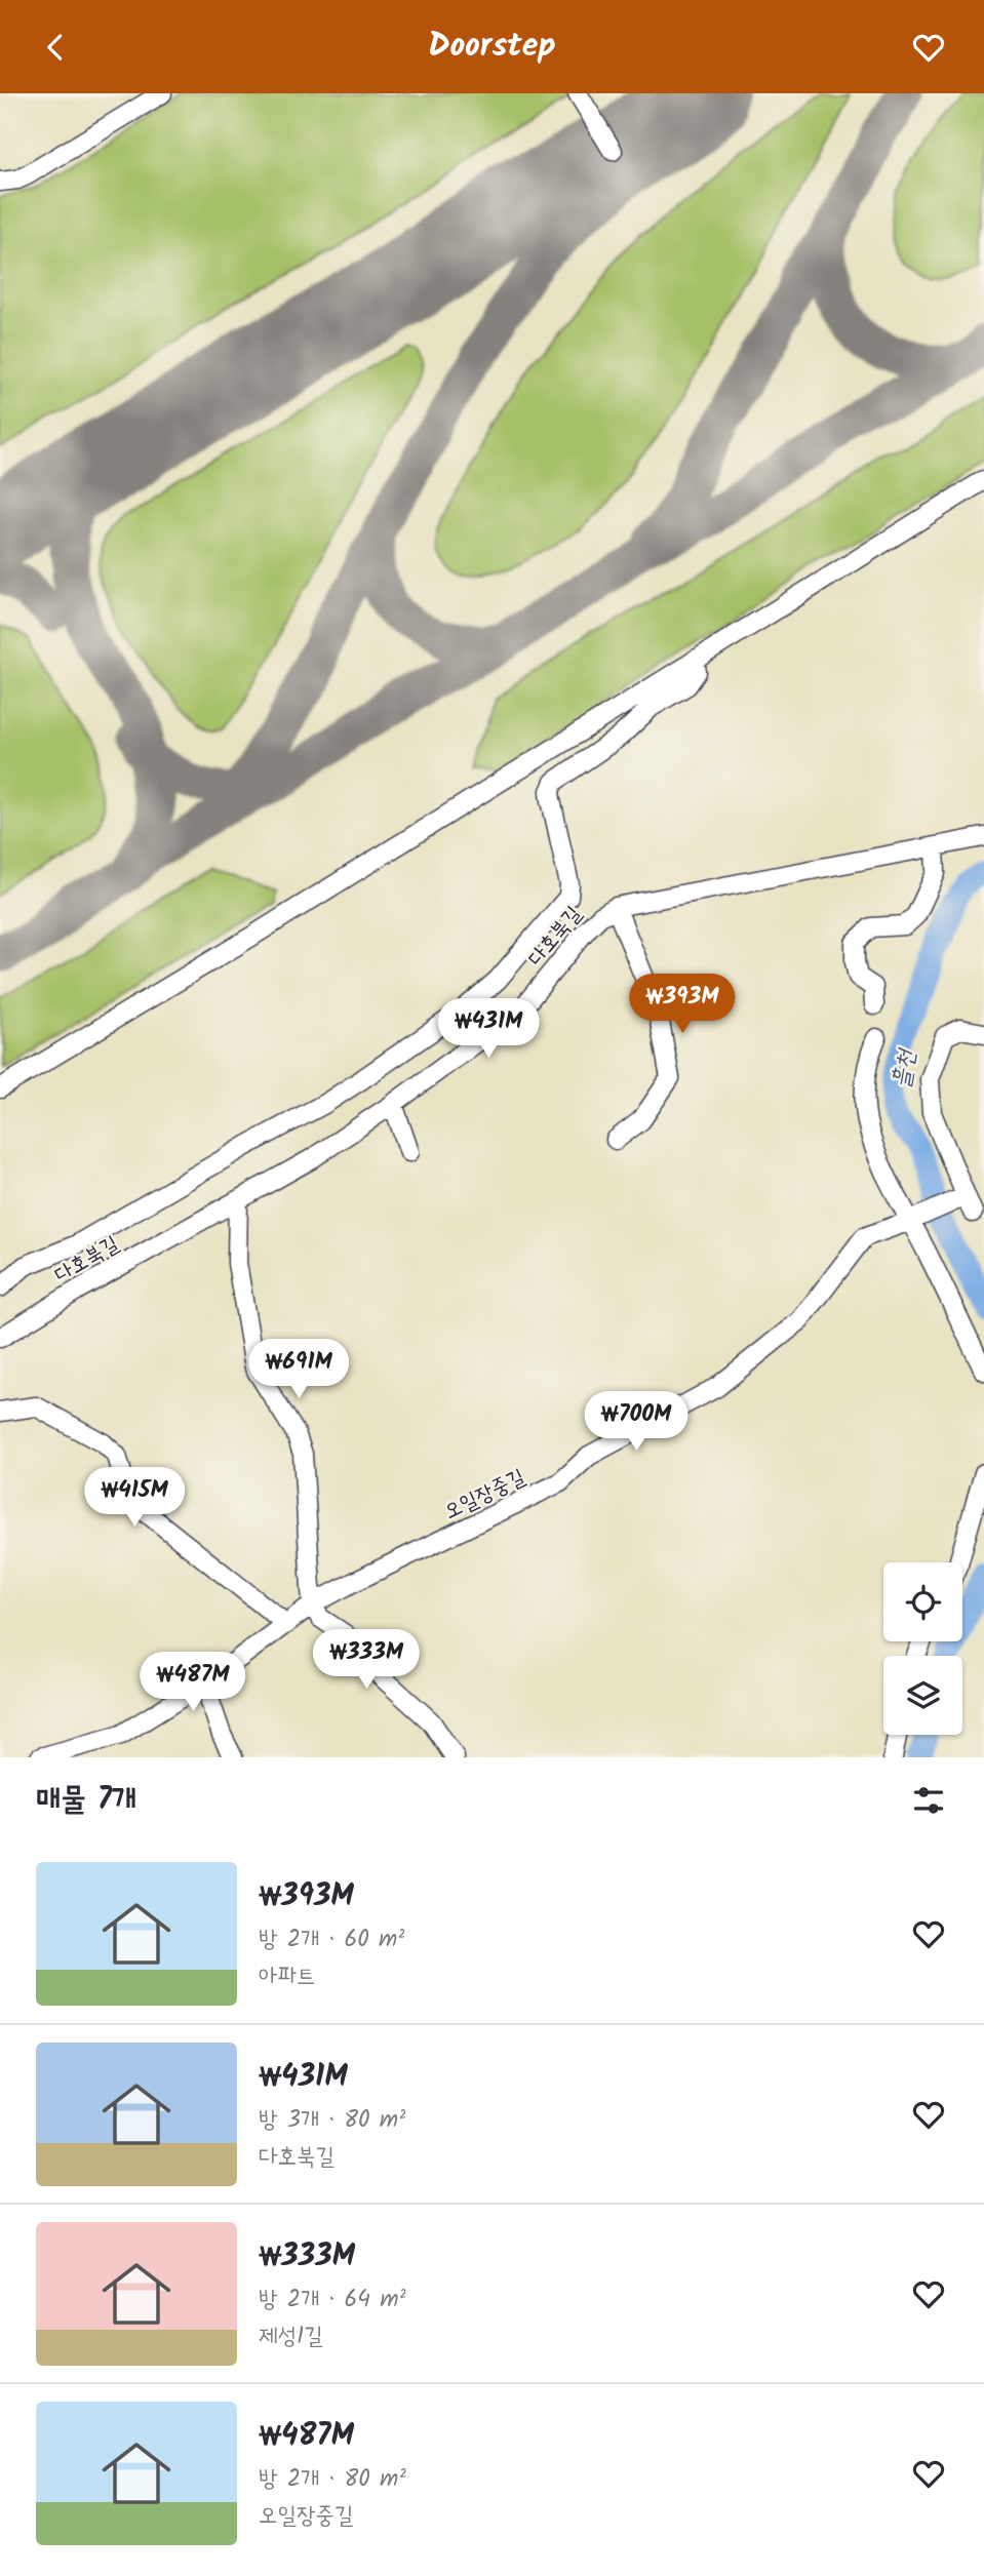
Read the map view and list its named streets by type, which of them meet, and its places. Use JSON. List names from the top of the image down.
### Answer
{
  "streets": {
    "street": ["다호북길", "오일장중길"]
  },
  "water": ["흘천"],
  "page": {
    "header": "Doorstep",
    "price": [
      "₩393M",
      "₩431M",
      "₩691M",
      "₩700M",
      "₩415M",
      "₩333M",
      "₩487M"
    ],
    "heading": "매물 7개",
    "list": [
      {
        "name": "₩393M",
        "note": "방 2개 · 60 m² · 아파트"
      },
      {
        "name": "₩431M",
        "note": "방 3개 · 80 m² · 다호북길"
      },
      {
        "name": "₩333M",
        "note": "방 2개 · 64 m² · 제성1길"
      },
      {
        "name": "₩487M",
        "note": "방 2개 · 80 m² · 오일장중길"
      }
    ]
  }
}
